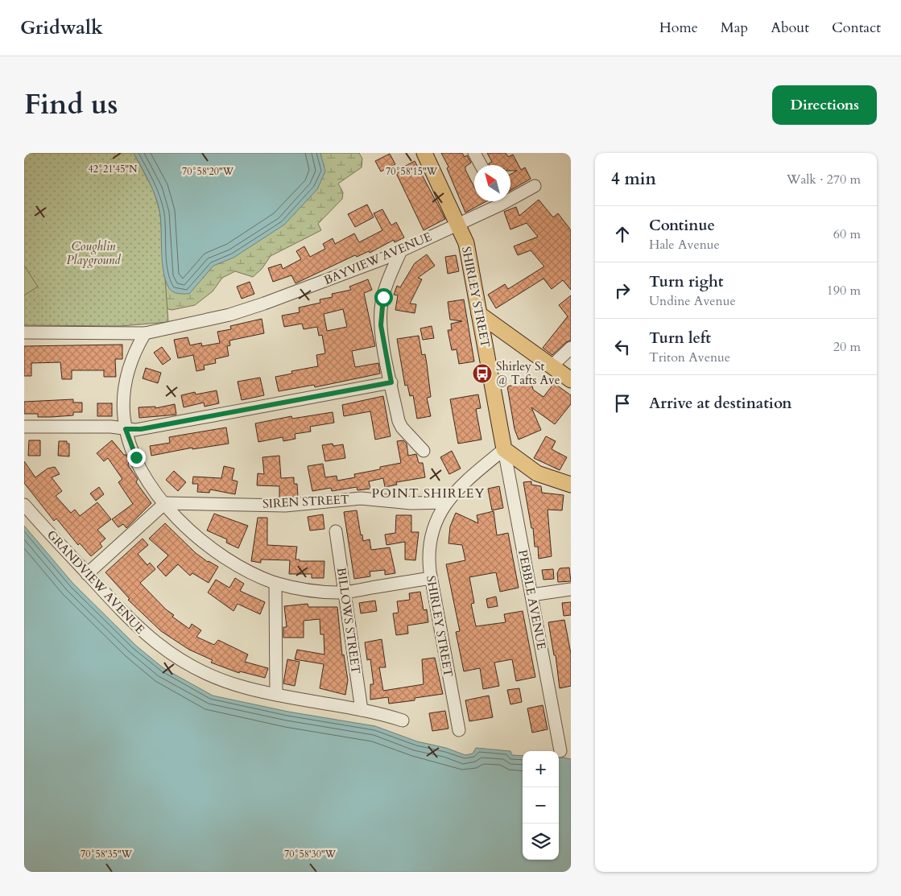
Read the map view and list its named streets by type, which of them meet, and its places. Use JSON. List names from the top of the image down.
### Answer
{
  "streets": {
    "main road": ["SHIRLEY STREET"],
    "street": [
      "BAYVIEW AVENUE",
      "SIREN STREET",
      "GRANDVIEW AVENUE",
      "PEBBLE AVENUE",
      "BILLOWS STREET"
    ]
  },
  "crossings": [
    ["BAYVIEW AVENUE", "SHIRLEY STREET"],
    ["SHIRLEY STREET", "SIREN STREET"],
    ["SHIRLEY STREET", "PEBBLE AVENUE"],
    ["GRANDVIEW AVENUE", "BILLOWS STREET"]
  ],
  "districts": ["POINT SHIRLEY"],
  "parks": ["Coughlin Playground"],
  "places": {
    "bus stop": ["Shirley St @ Tafts Ave"]
  },
  "north": "top left",
  "page": {
    "header": "Gridwalk",
    "nav": [
      "Home",
      "Map",
      "About",
      "Contact"
    ],
    "title": "Find us",
    "buttons": "Directions",
    "heading": ["4 min", "Walk · 270 m"],
    "list": [
      ["Continue", "Hale Avenue", "60 m"],
      ["Turn right", "Undine Avenue", "190 m"],
      ["Turn left", "Triton Avenue", "20 m"],
      "Arrive at destination"
    ],
    "map_buttons": ["+", "−"]
  },
  "coordinates": [
    "42°21'45\"N",
    "70°58'20\"W",
    "70°58'15\"W",
    "70°58'35\"W",
    "70°58'30\"W"
  ]
}
